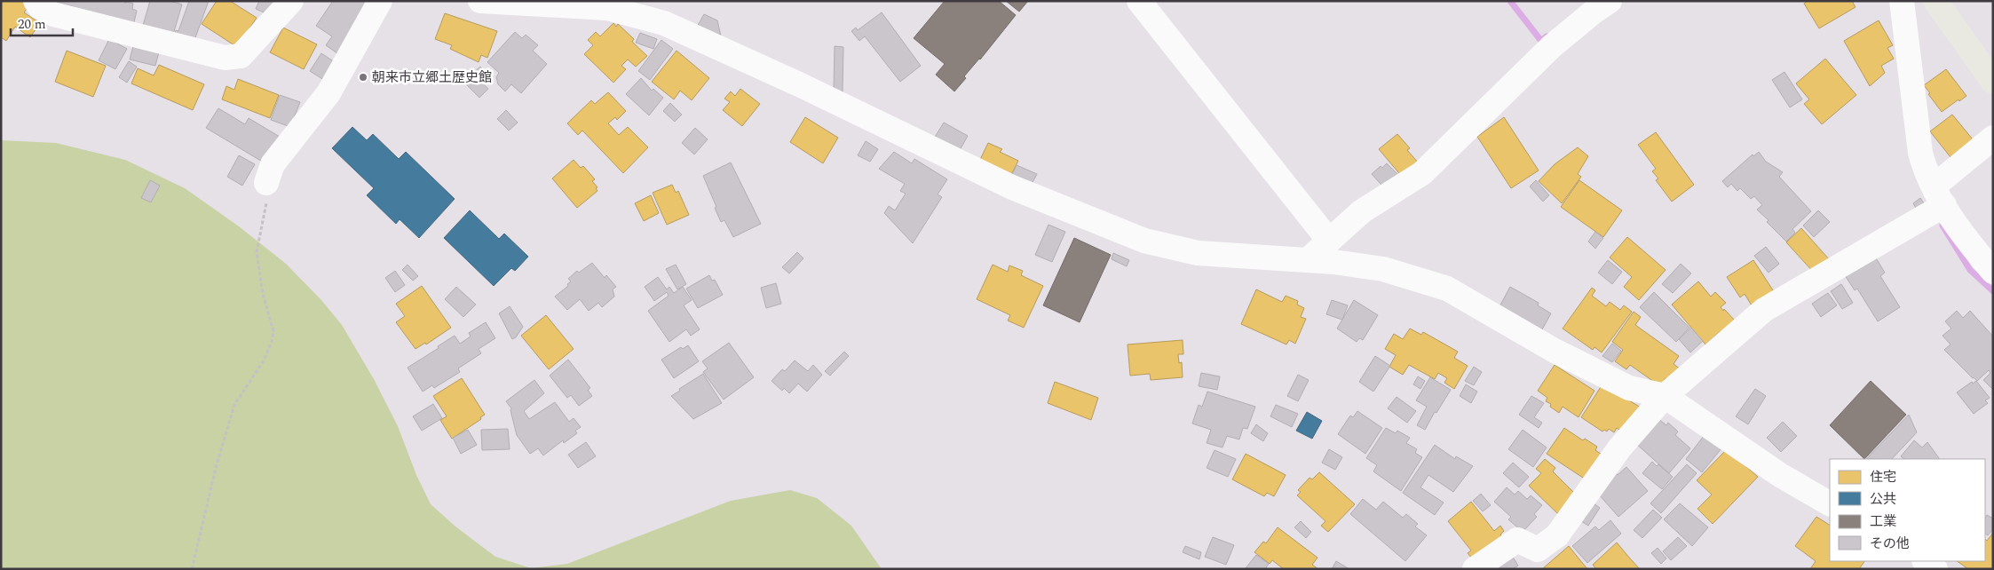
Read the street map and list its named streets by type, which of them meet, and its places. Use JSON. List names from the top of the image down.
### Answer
{
  "places": ["朝来市立郷土歴史館"],
  "legend": [
    "住宅",
    "公共",
    "工業",
    "その他"
  ],
  "scale_bar": "20 m"
}
